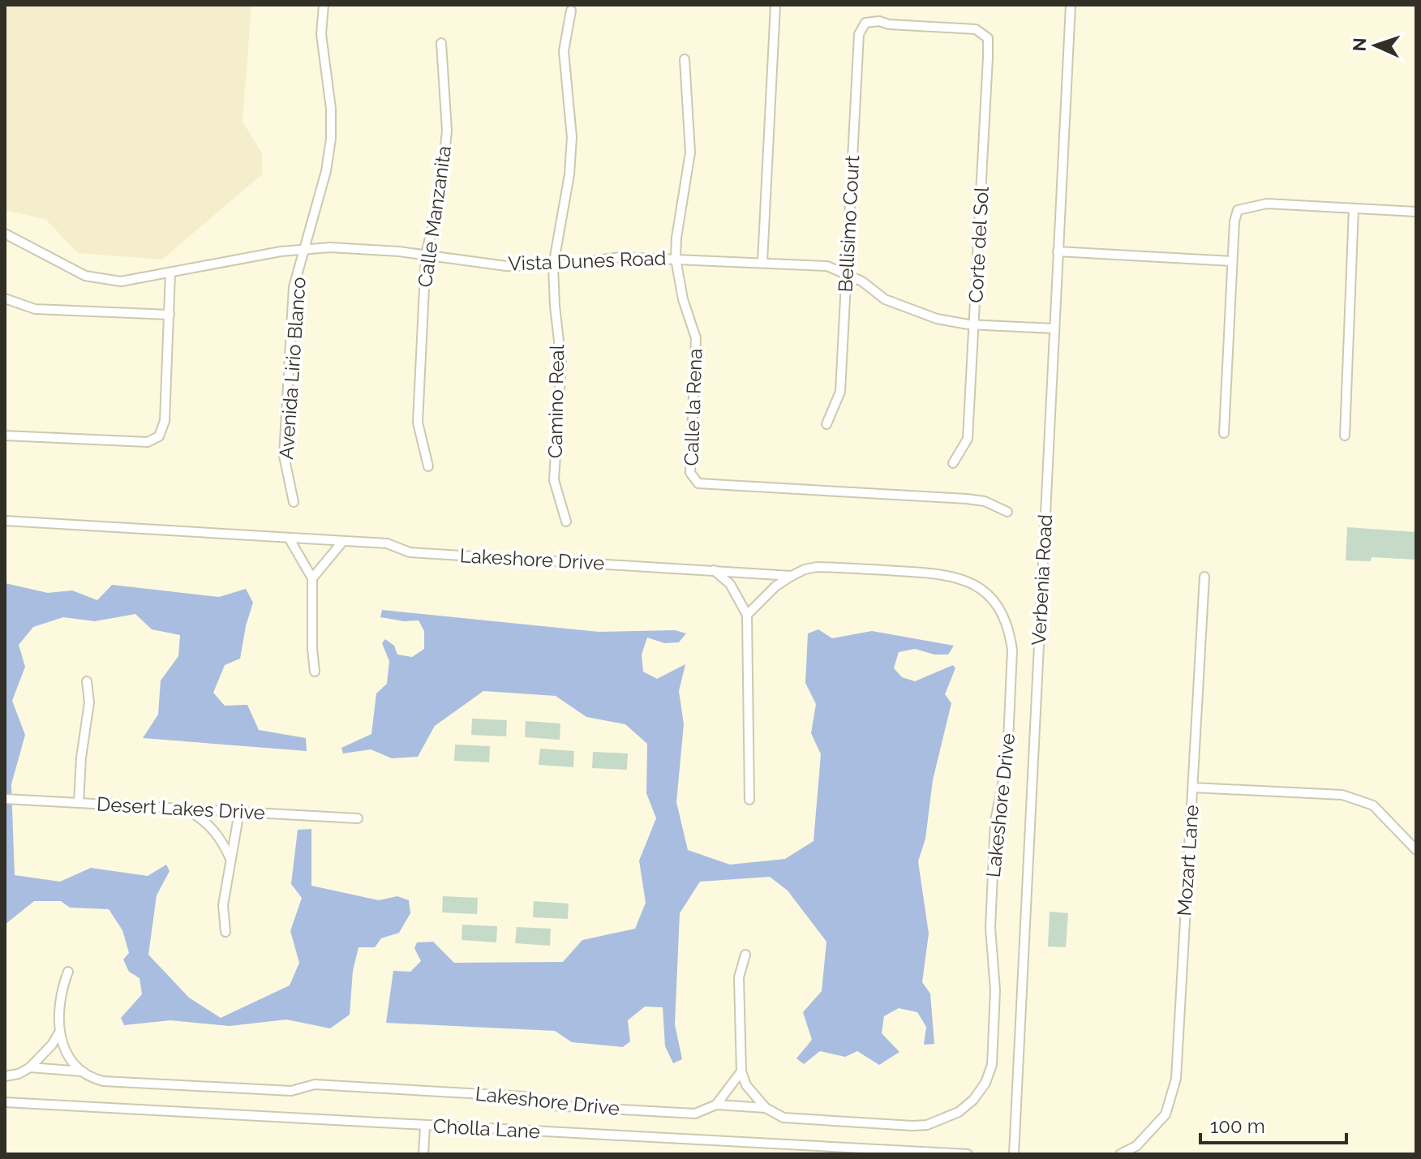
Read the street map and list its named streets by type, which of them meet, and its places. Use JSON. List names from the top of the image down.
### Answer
{
  "streets": {
    "street": [
      "Calle Manzanita",
      "Bellisimo Court",
      "Corte del Sol",
      "Vista Dunes Road",
      "Avenida Lirio Blanco",
      "Camino Real",
      "Calle la Rena",
      "Lakeshore Drive",
      "Verbenia Road",
      "Desert Lakes Drive",
      "Mozart Lane",
      "Cholla Lane"
    ]
  },
  "crossings": [
    ["Calle Manzanita", "Vista Dunes Road"],
    ["Bellisimo Court", "Corte del Sol"],
    ["Bellisimo Court", "Vista Dunes Road"],
    ["Corte del Sol", "Vista Dunes Road"],
    ["Vista Dunes Road", "Avenida Lirio Blanco"],
    ["Vista Dunes Road", "Camino Real"],
    ["Vista Dunes Road", "Calle la Rena"],
    ["Vista Dunes Road", "Verbenia Road"]
  ],
  "scale_bar": "100 m",
  "north": "left"
}
